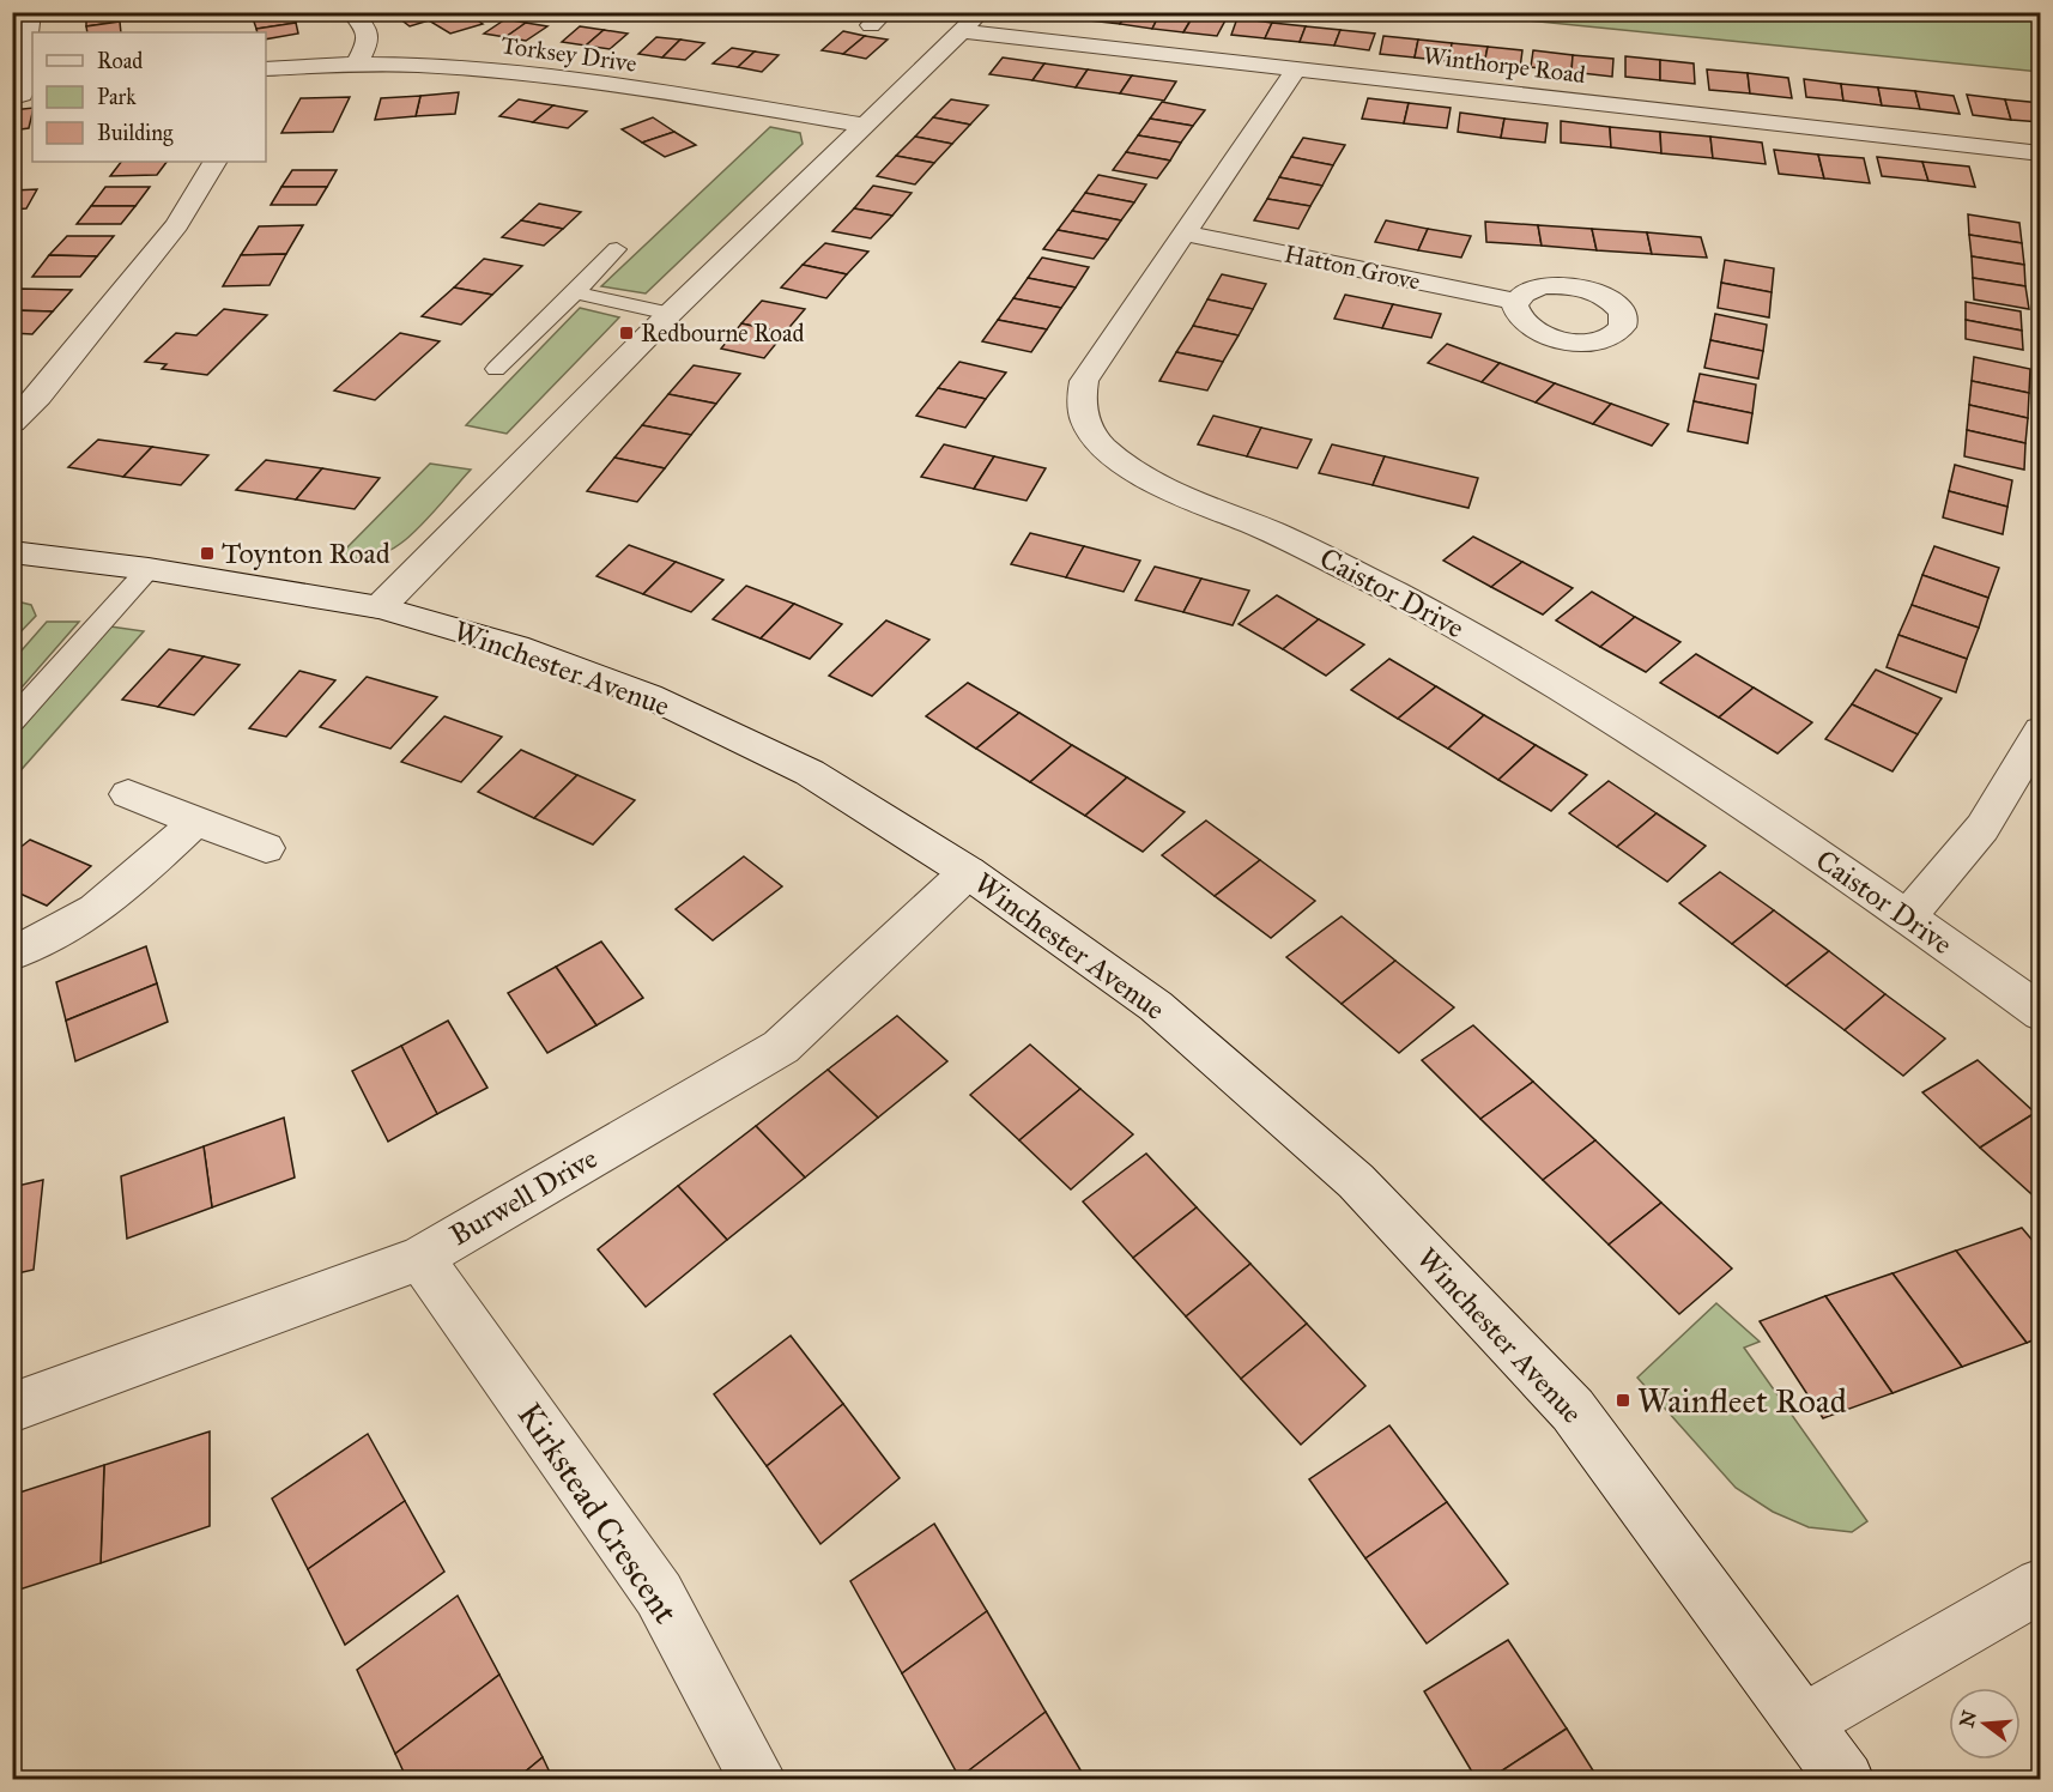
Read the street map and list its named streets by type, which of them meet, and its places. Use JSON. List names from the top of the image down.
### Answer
{
  "streets": {
    "street": [
      "Torksey Drive",
      "Winthorpe Road",
      "Hatton Grove",
      "Caistor Drive",
      "Winchester Avenue",
      "Burwell Drive",
      "Kirkstead Crescent"
    ]
  },
  "crossings": [
    ["Winthorpe Road", "Caistor Drive"],
    ["Hatton Grove", "Caistor Drive"],
    ["Winchester Avenue", "Burwell Drive"],
    ["Burwell Drive", "Kirkstead Crescent"]
  ],
  "places": {
    "transit": ["Redbourne Road", "Toynton Road", "Wainfleet Road"]
  },
  "legend": ["Road", "Park", "Building"],
  "north": "left"
}
